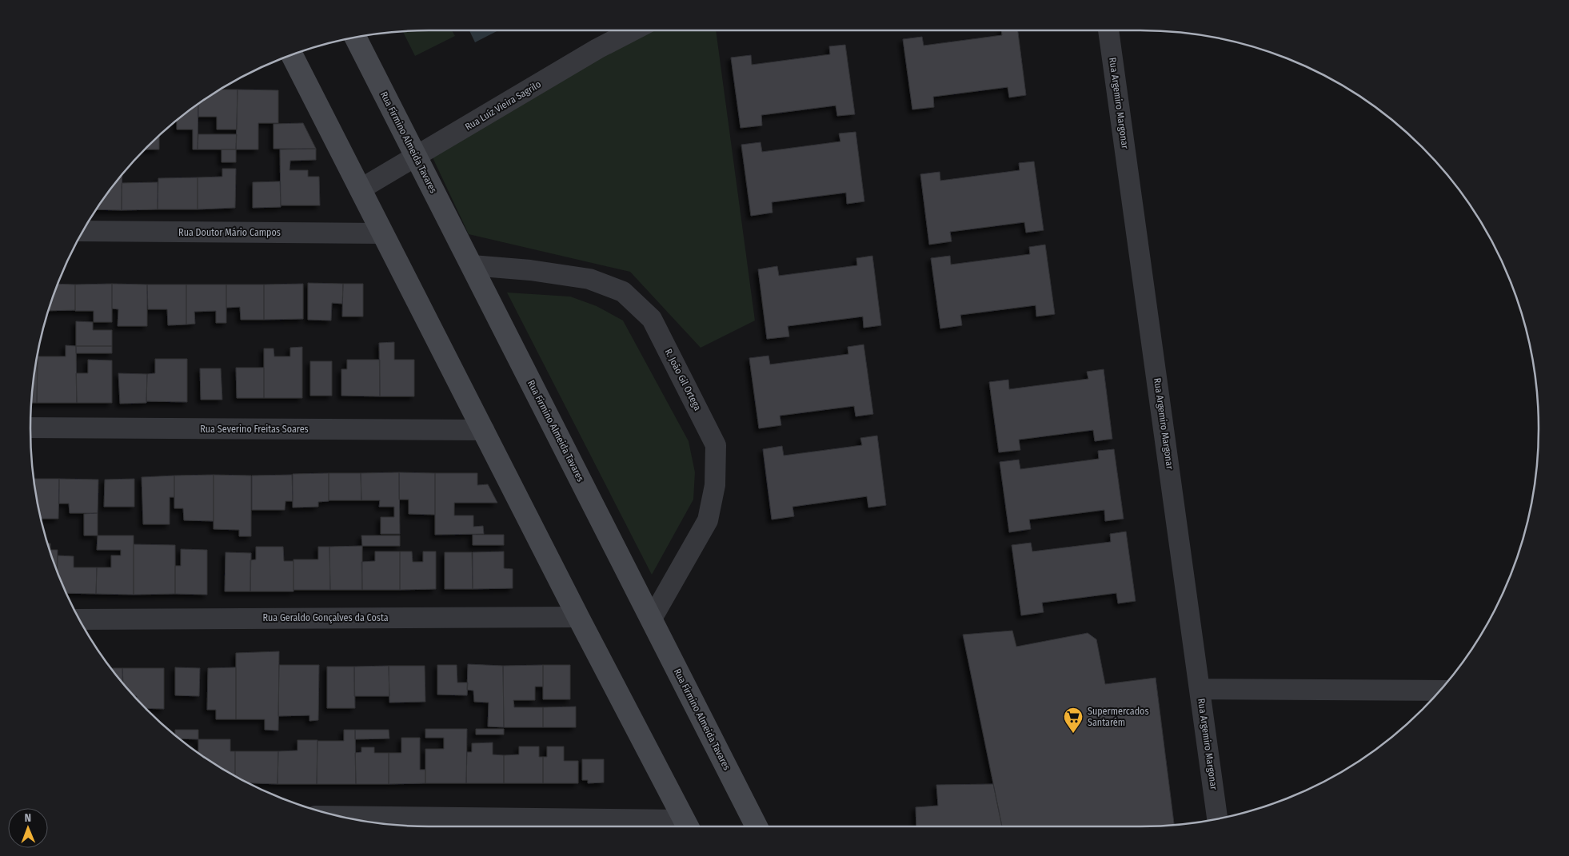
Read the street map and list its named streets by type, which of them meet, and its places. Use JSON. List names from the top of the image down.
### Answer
{
  "streets": {
    "street": [
      "Rua Argemiro Margonar",
      "Rua Luíz Vieira Sagrilo",
      "Rua Firmino Almeida Tavares",
      "Rua Doutor Mário Campos",
      "R. João Gil Ortega",
      "Rua Severino Freitas Soares",
      "Rua Geraldo Gonçalves da Costa"
    ]
  },
  "crossings": [
    ["Rua Luíz Vieira Sagrilo", "Rua Firmino Almeida Tavares"],
    ["Rua Firmino Almeida Tavares", "R. João Gil Ortega"]
  ],
  "places": {
    "supermarket": ["Supermercados Santarém"]
  },
  "north": "top"
}
